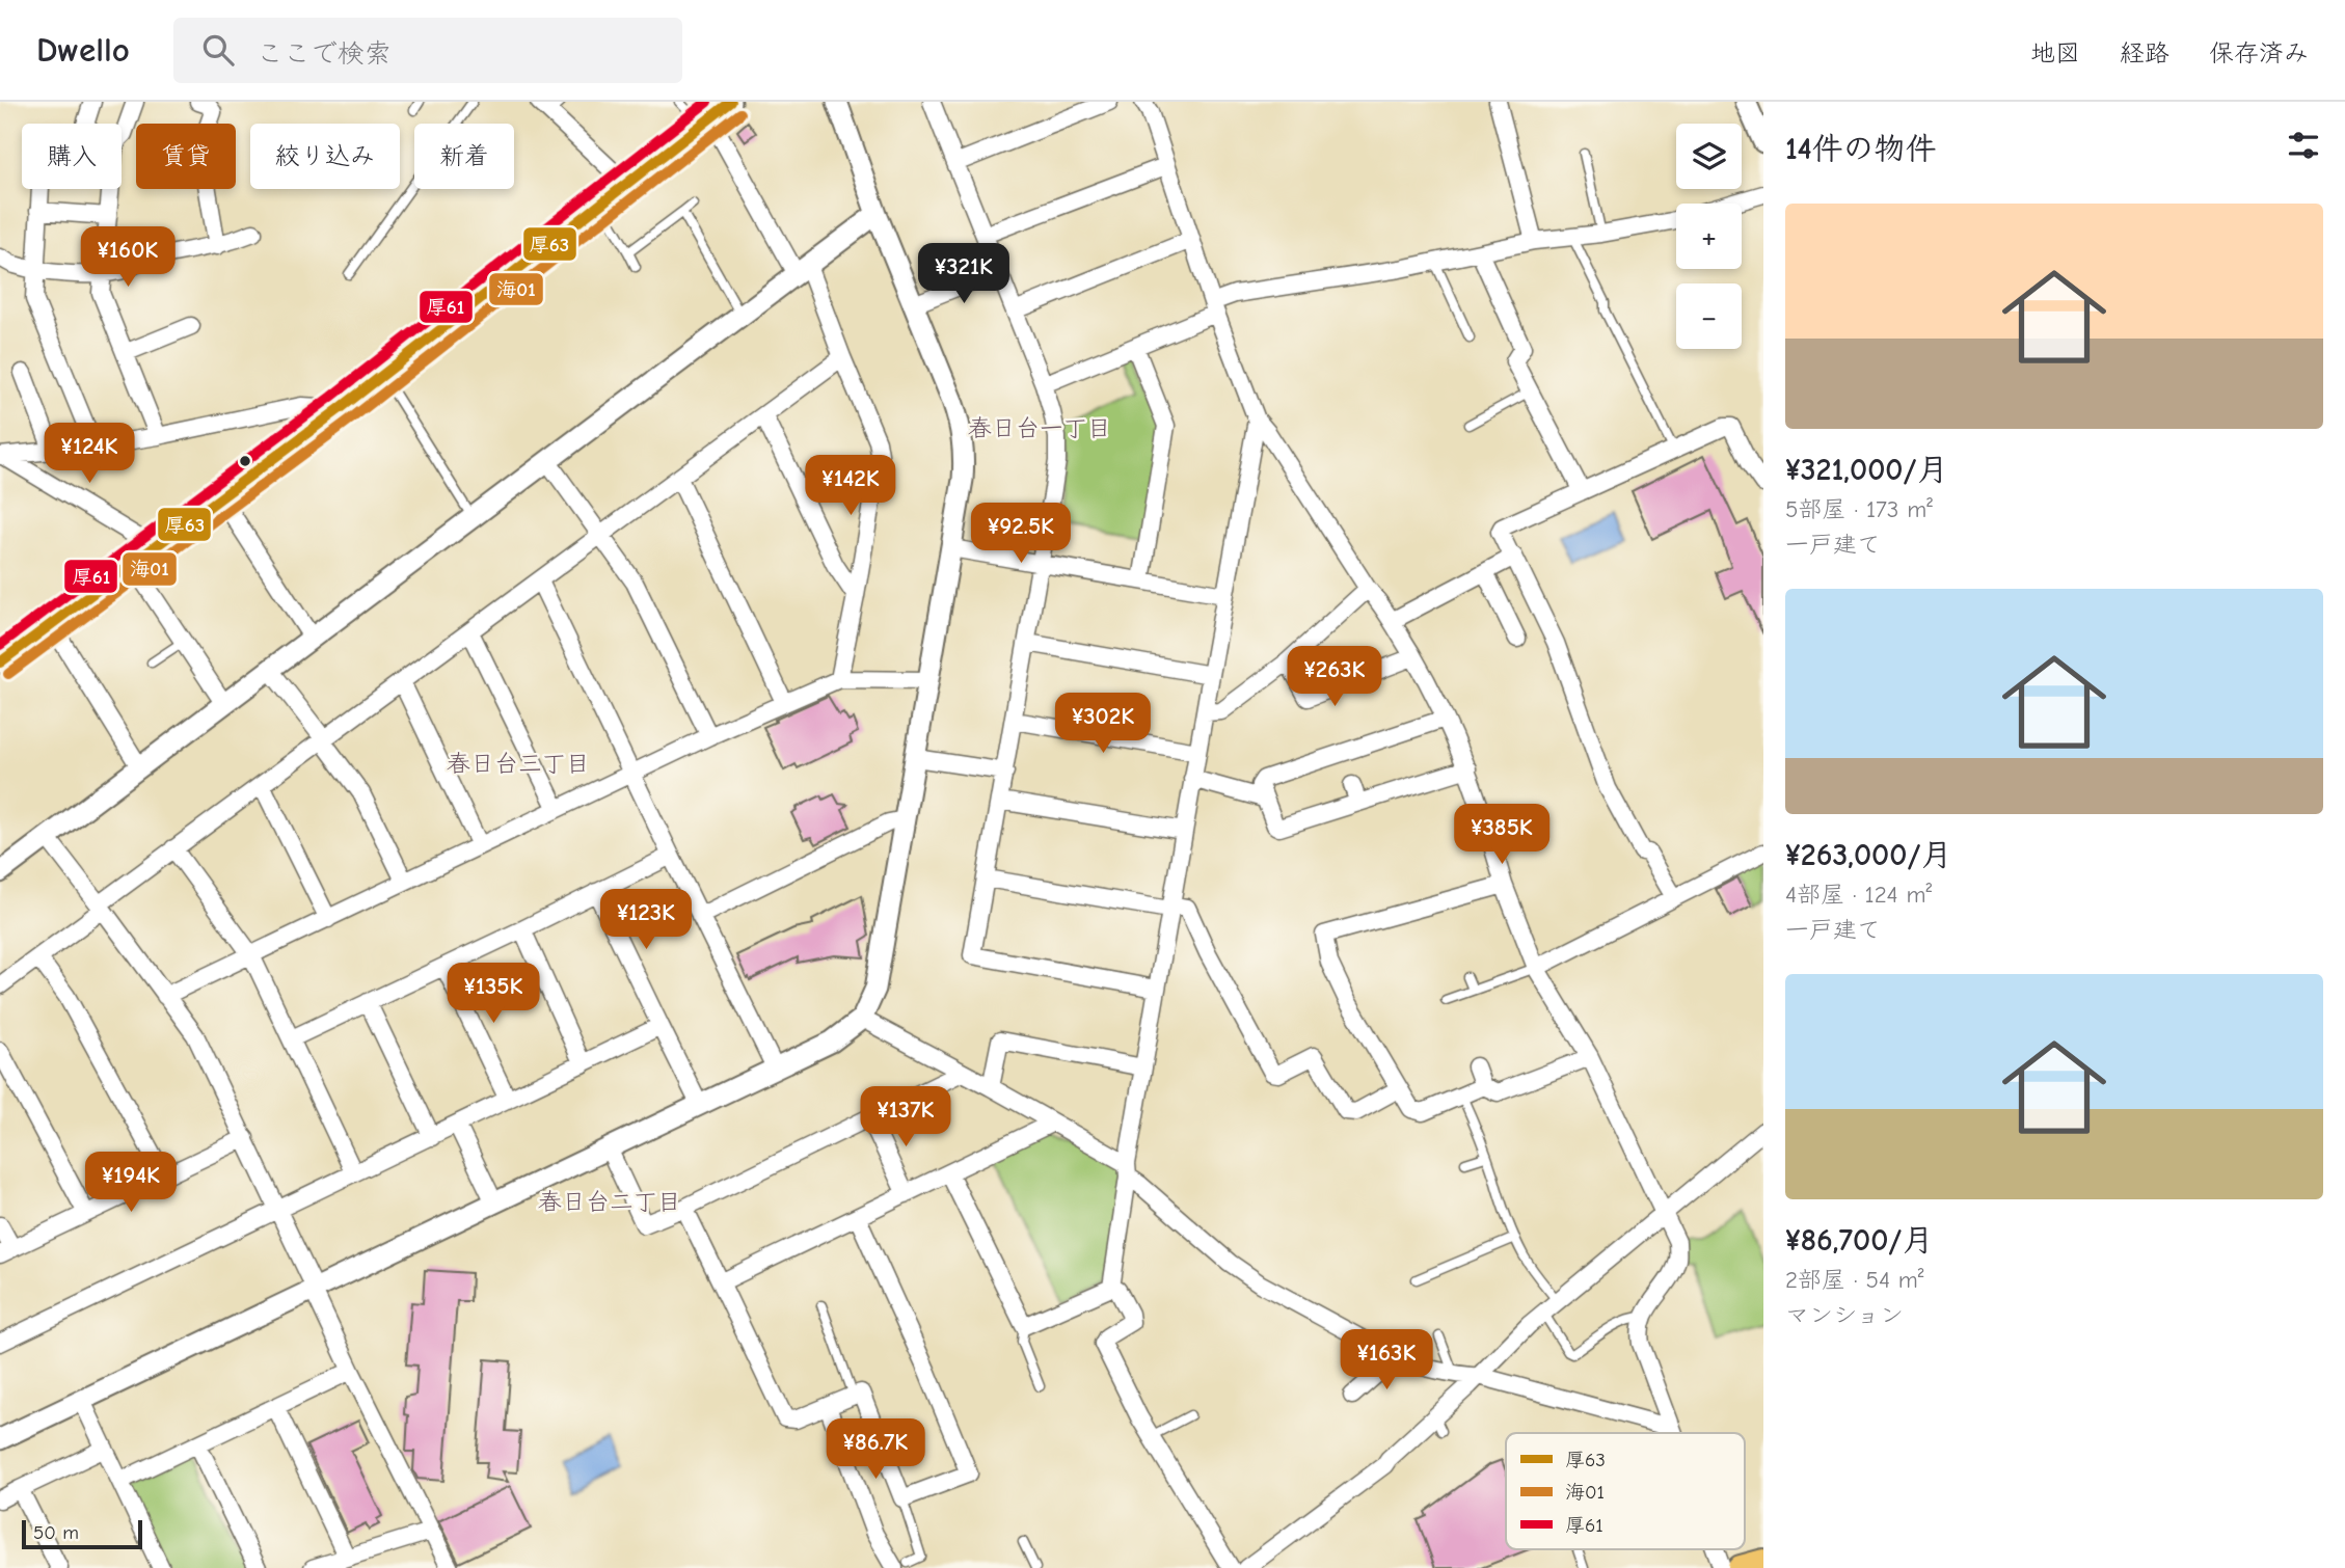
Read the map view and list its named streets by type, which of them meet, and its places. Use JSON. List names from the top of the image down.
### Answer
{
  "districts": ["春日台一丁目", "春日台三丁目", "春日台二丁目"],
  "lines": ["transit line 厚63", "transit line 厚61", "transit line 海01"],
  "legend": ["厚63", "海01", "厚61"],
  "scale_bar": "50 m",
  "page": {
    "header": "Dwello",
    "search": "ここで検索",
    "nav": ["地図", "経路", "保存済み"],
    "heading": "14件の物件",
    "map_buttons": ["+", "−"],
    "chip": [
      "購入",
      "賃貸",
      "絞り込み",
      "新着"
    ],
    "list": [
      {
        "name": "¥321,000/月",
        "note": "5部屋 · 173 m² · 一戸建て"
      },
      {
        "name": "¥263,000/月",
        "note": "4部屋 · 124 m² · 一戸建て"
      },
      {
        "name": "¥86,700/月",
        "note": "2部屋 · 54 m² · マンション"
      }
    ],
    "price": [
      "¥160K",
      "¥321K",
      "¥124K",
      "¥142K",
      "¥92.5K",
      "¥263K",
      "¥302K",
      "¥385K",
      "¥123K",
      "¥135K",
      "¥137K",
      "¥194K",
      "¥163K",
      "¥86.7K"
    ],
    "scale": "50 m"
  }
}
